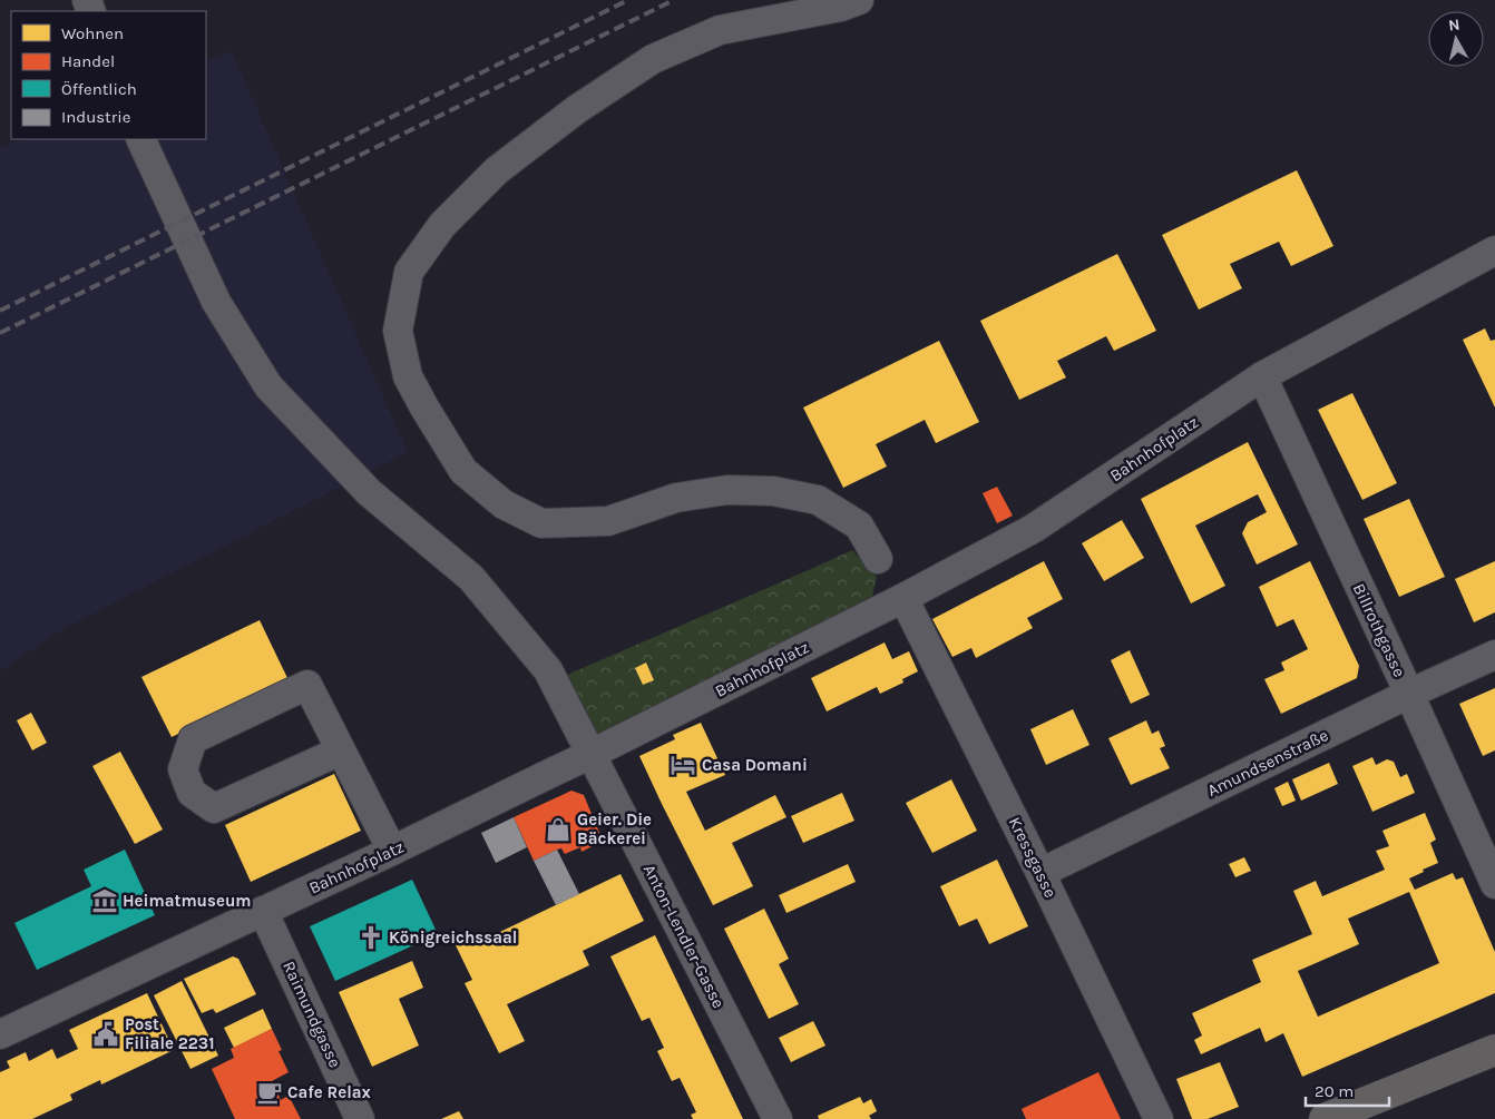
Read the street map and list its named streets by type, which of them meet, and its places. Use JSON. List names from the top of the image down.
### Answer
{
  "streets": {
    "street": [
      "Bahnhofplatz",
      "Billrothgasse",
      "Amundsenstraße",
      "Kressgasse",
      "Anton-Lendler-Gasse",
      "Raimundgasse"
    ]
  },
  "crossings": [
    ["Bahnhofplatz", "Billrothgasse"],
    ["Bahnhofplatz", "Kressgasse"],
    ["Bahnhofplatz", "Anton-Lendler-Gasse"],
    ["Bahnhofplatz", "Raimundgasse"],
    ["Billrothgasse", "Amundsenstraße"],
    ["Amundsenstraße", "Kressgasse"]
  ],
  "places": {
    "hotel": ["Casa Domani"],
    "shop": ["Geier. Die Bäckerei"],
    "museum": ["Heimatmuseum"],
    "church": ["Königreichssaal"],
    "public building": ["Post Filiale 2231"],
    "cafe": ["Cafe Relax"]
  },
  "legend": [
    "Wohnen",
    "Handel",
    "Öffentlich",
    "Industrie"
  ],
  "scale_bar": "20 m",
  "north": "top"
}
